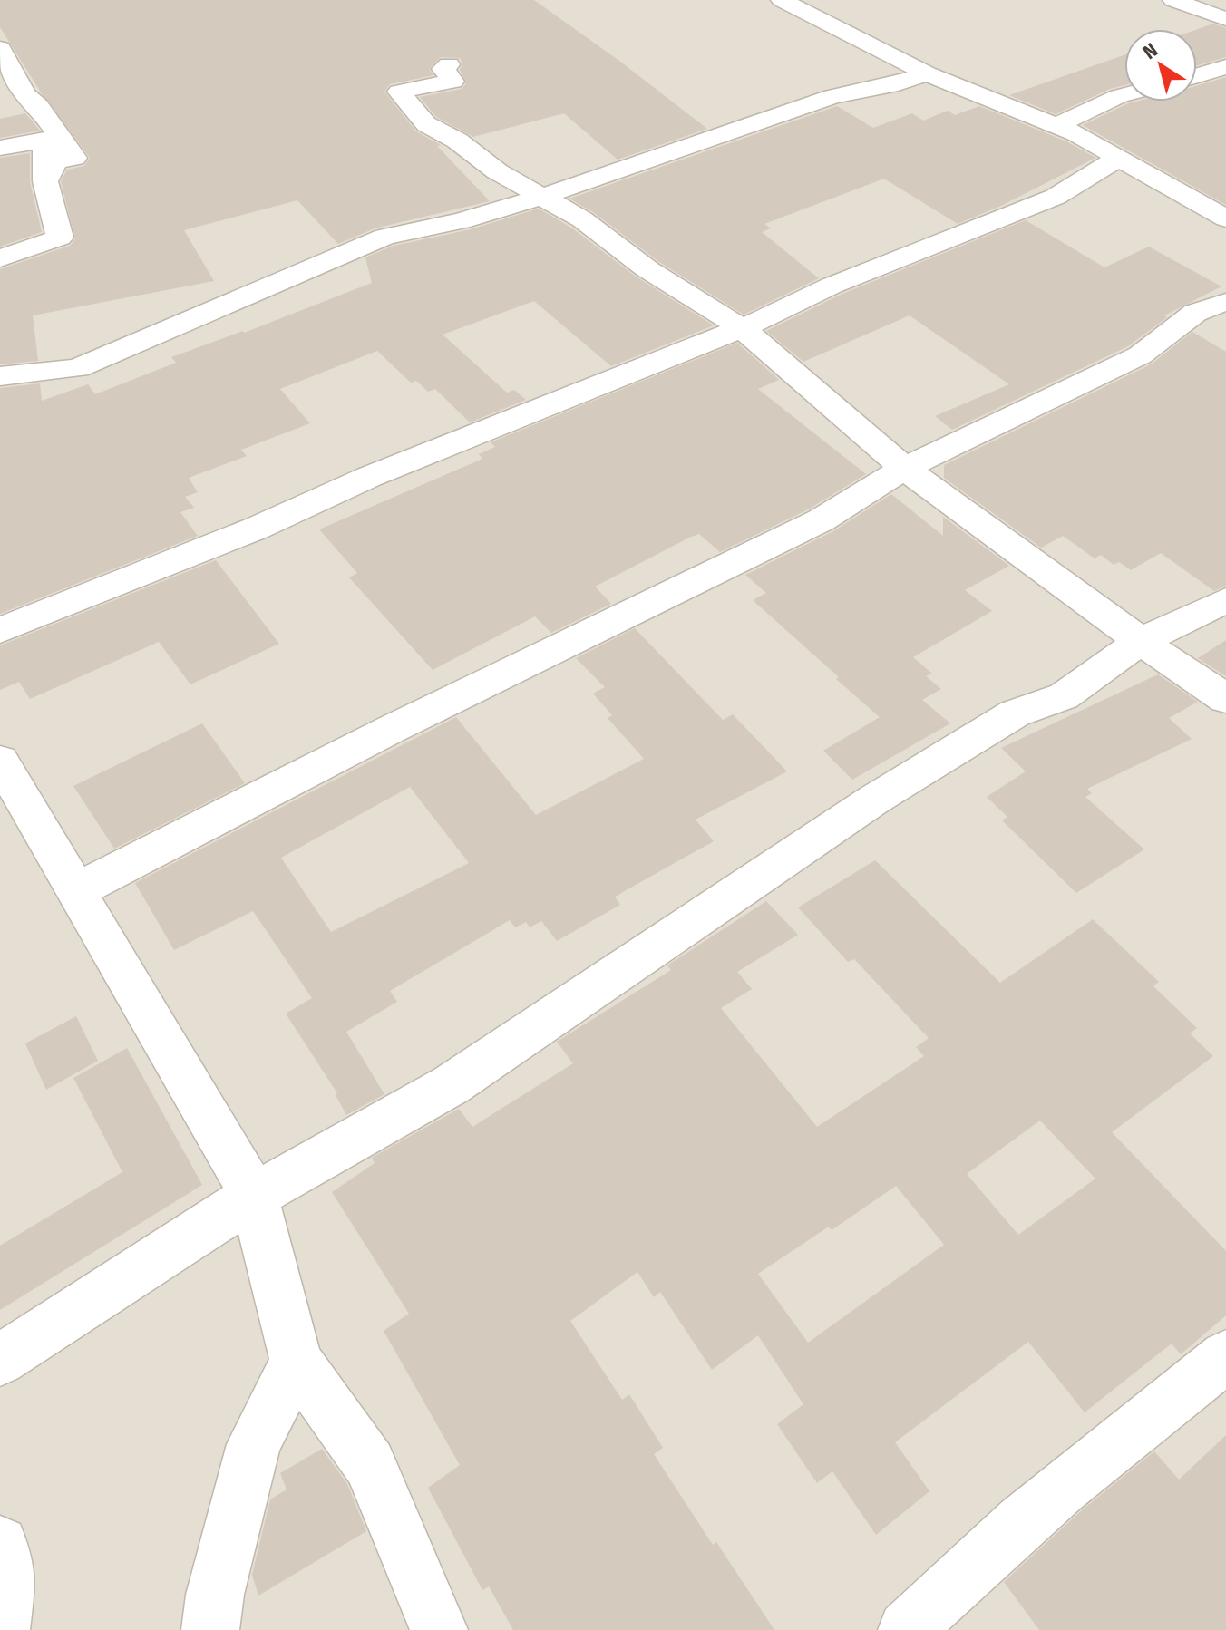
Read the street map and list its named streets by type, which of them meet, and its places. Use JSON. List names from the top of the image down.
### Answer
{
  "north": "top left"
}
